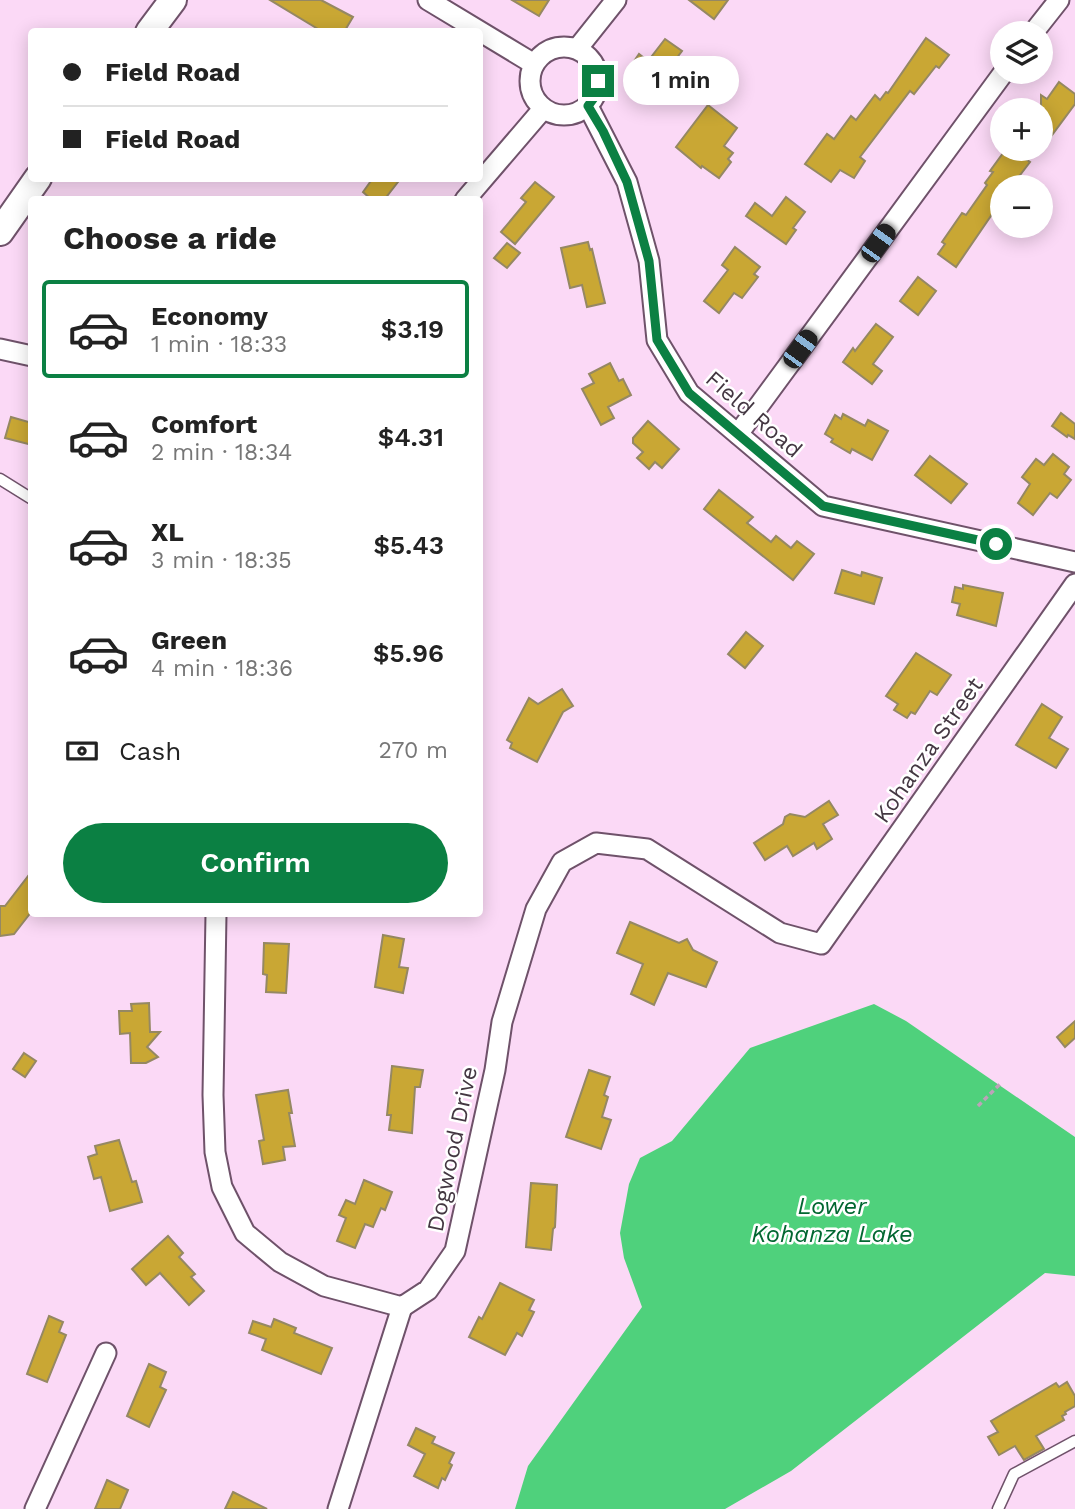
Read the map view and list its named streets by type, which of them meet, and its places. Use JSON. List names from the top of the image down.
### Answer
{
  "streets": {
    "street": ["Field Road", "Kohanza Street", "Dogwood Drive"]
  },
  "crossings": [
    ["Kohanza Street", "Dogwood Drive"]
  ],
  "water": ["Lower Kohanza Lake"],
  "page": {
    "map_buttons": ["+", "−"],
    "banner": ["Field Road", "Field Road"],
    "bubble": "1 min",
    "heading": "Choose a ride",
    "list": [
      {
        "name": "Economy",
        "note": "1 min · 18:33",
        "value": "$3.19"
      },
      {
        "name": "Comfort",
        "note": "2 min · 18:34",
        "value": "$4.31"
      },
      {
        "name": "XL",
        "note": "3 min · 18:35",
        "value": "$5.43"
      },
      {
        "name": "Green",
        "note": "4 min · 18:36",
        "value": "$5.96"
      }
    ],
    "pay": ["Cash", "270 m"],
    "buttons": "Confirm"
  }
}
